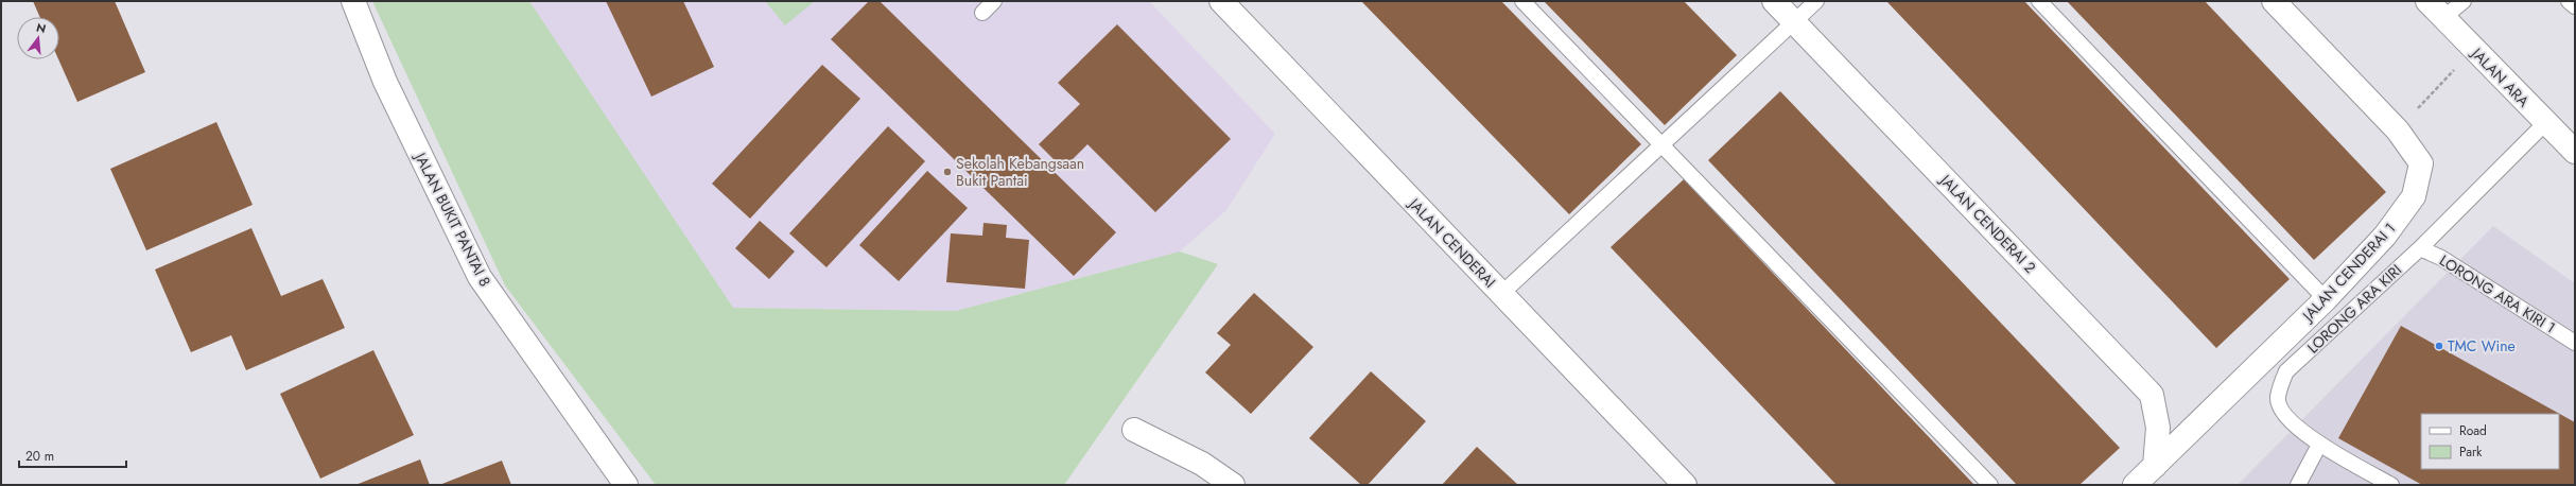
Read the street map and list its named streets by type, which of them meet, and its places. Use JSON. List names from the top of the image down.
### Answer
{
  "streets": {
    "street": [
      "JALAN ARA",
      "JALAN BUKIT PANTAI 8",
      "JALAN CENDERAI 2",
      "JALAN CENDERAI",
      "JALAN CENDERAI 1"
    ],
    "lane": ["LORONG ARA KIRI 1", "LORONG ARA KIRI"]
  },
  "crossings": [
    ["JALAN ARA", "LORONG ARA KIRI"],
    ["JALAN CENDERAI 2", "JALAN CENDERAI 1"],
    ["LORONG ARA KIRI 1", "LORONG ARA KIRI"]
  ],
  "places": ["Sekolah Kebangsaan Bukit Pantai", "TMC Wine"],
  "legend": ["Road", "Park"],
  "scale_bar": "20 m",
  "north": "top"
}
